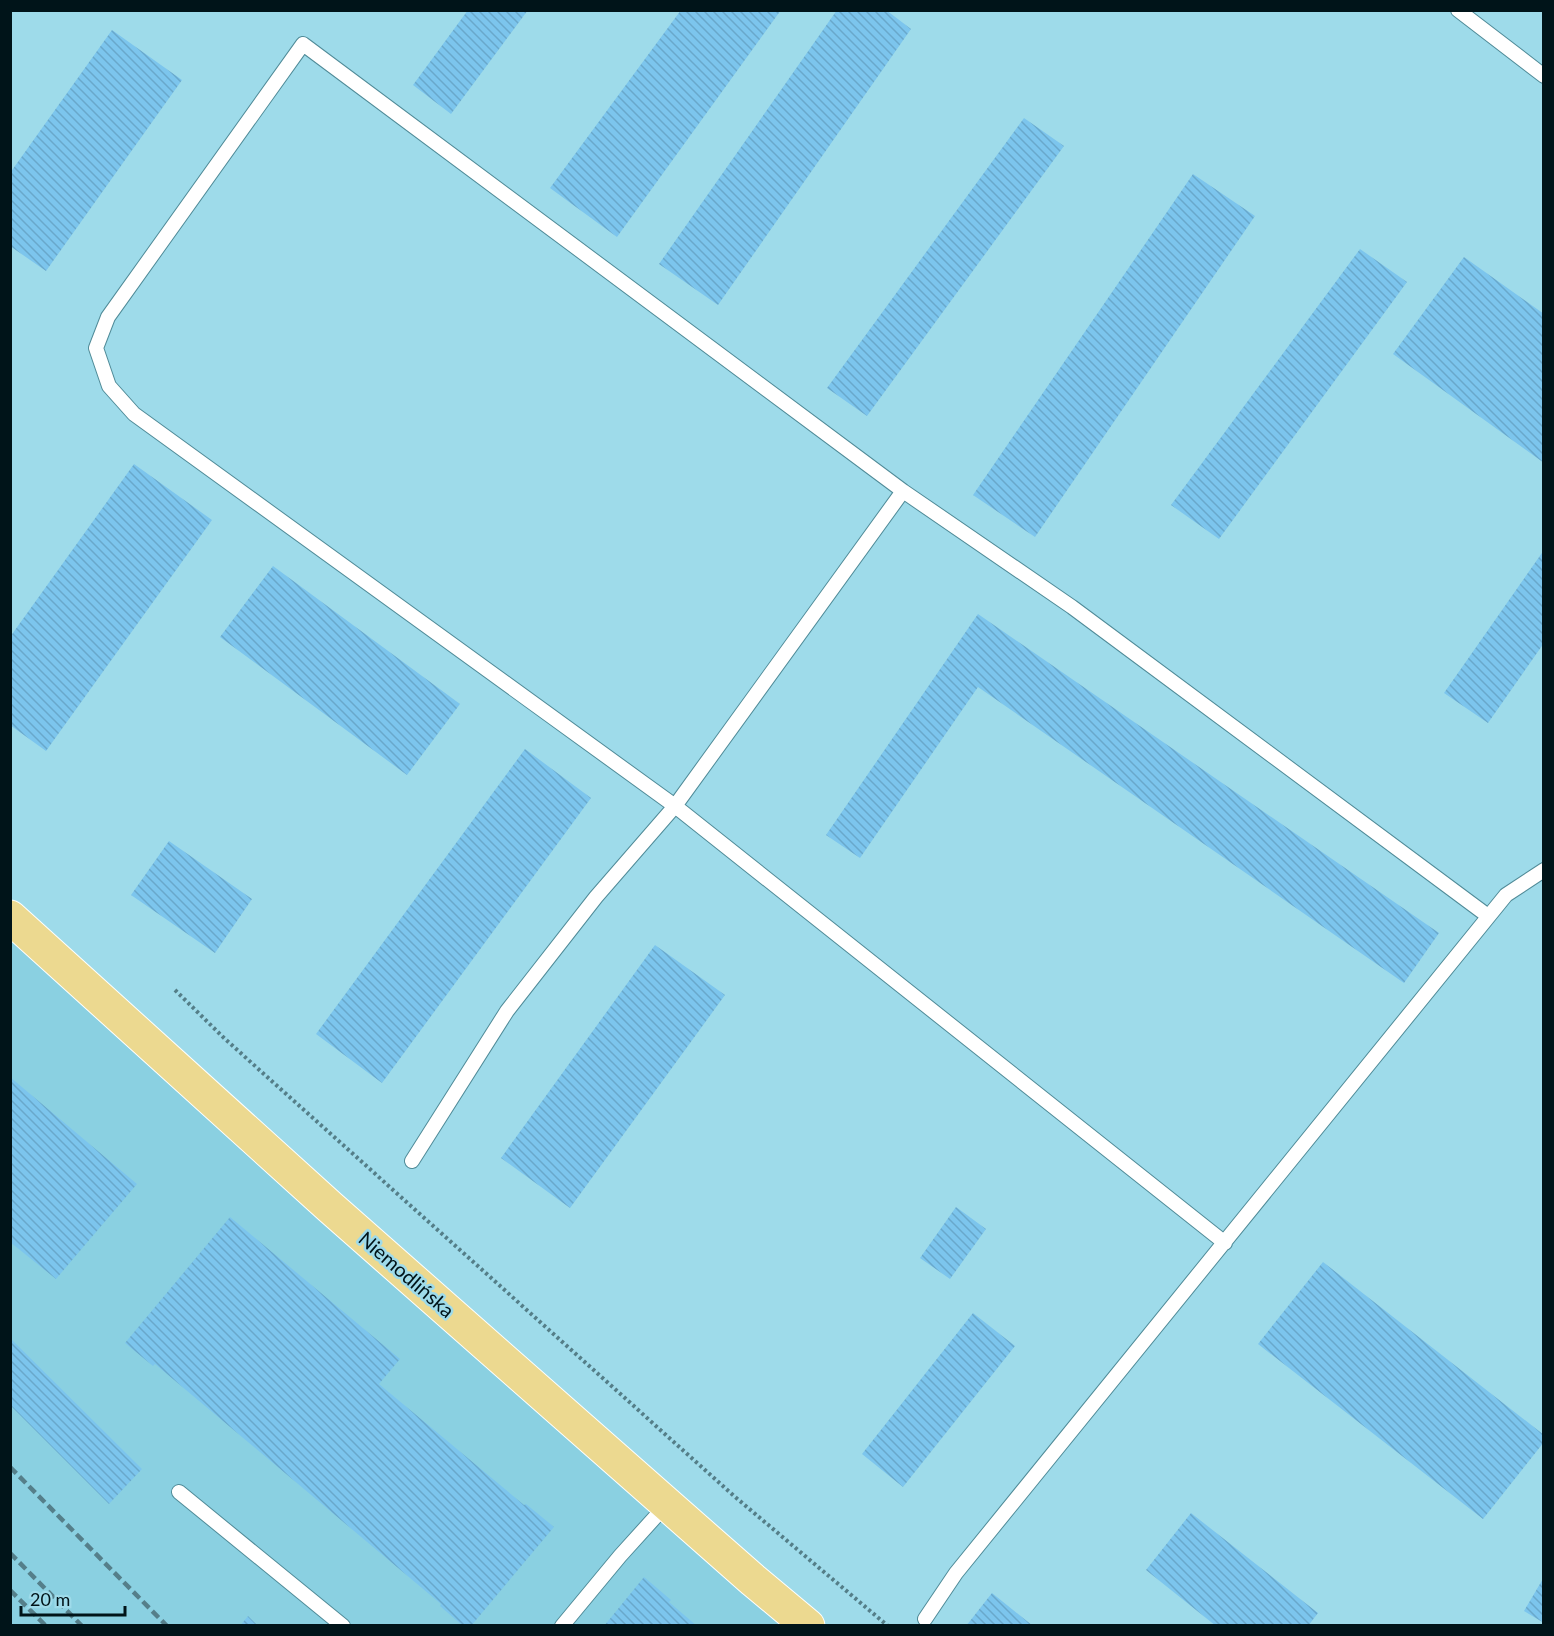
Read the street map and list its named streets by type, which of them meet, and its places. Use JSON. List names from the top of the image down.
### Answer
{
  "streets": {
    "main road": ["Niemodlińska"]
  },
  "scale_bar": "20 m"
}
